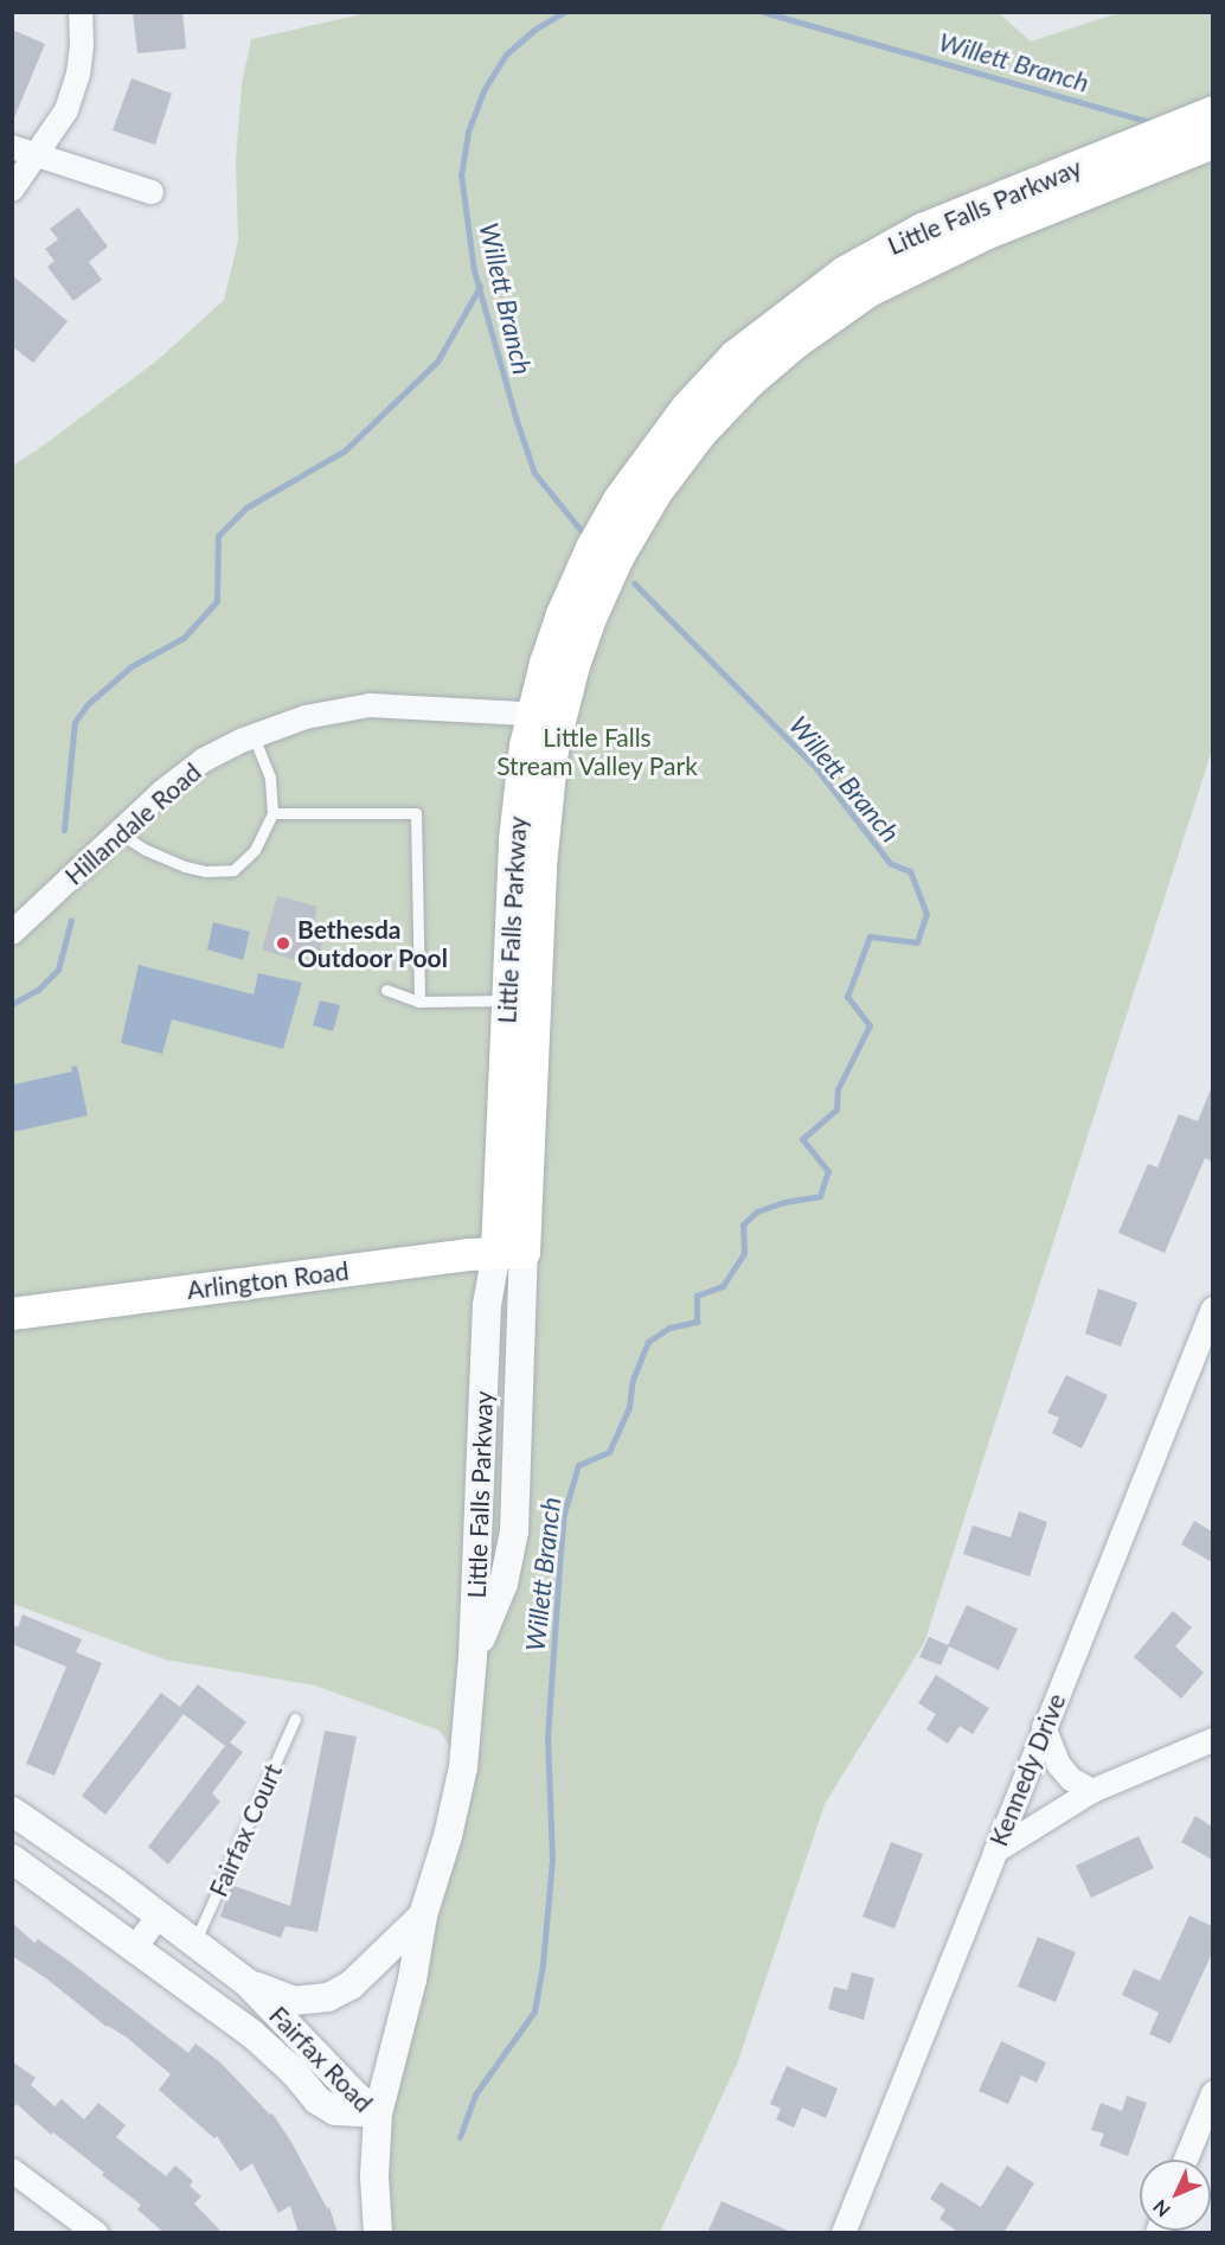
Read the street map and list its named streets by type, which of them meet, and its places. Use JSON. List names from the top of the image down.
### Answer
{
  "streets": {
    "main road": ["Little Falls Parkway", "Arlington Road"],
    "street": ["Hillandale Road", "Kennedy Drive", "Fairfax Road"],
    "lane": ["Fairfax Court"]
  },
  "crossings": [
    ["Little Falls Parkway", "Hillandale Road"],
    ["Little Falls Parkway", "Arlington Road"],
    ["Little Falls Parkway", "Fairfax Road"],
    ["Fairfax Court", "Fairfax Road"]
  ],
  "water": ["Willett Branch"],
  "parks": ["Little Falls Stream Valley Park"],
  "places": ["Bethesda Outdoor Pool"],
  "north": "bottom left"
}
